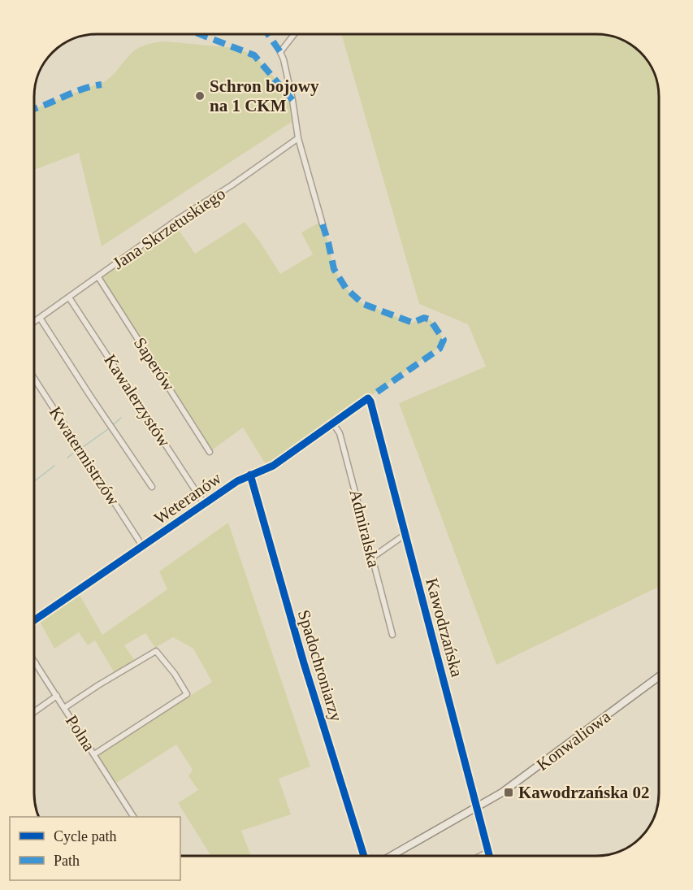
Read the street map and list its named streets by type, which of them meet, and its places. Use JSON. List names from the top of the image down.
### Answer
{
  "streets": {
    "street": [
      "Jana Skrzetuskiego",
      "Saperów",
      "Kawalerzystów",
      "Kwatermistrzów",
      "Weteranów",
      "Admiralska",
      "Kawodrzańska",
      "Spadochroniarzy",
      "Polna",
      "Konwaliowa"
    ]
  },
  "crossings": [
    ["Jana Skrzetuskiego", "Saperów"],
    ["Jana Skrzetuskiego", "Kawalerzystów"],
    ["Kawalerzystów", "Weteranów"],
    ["Kwatermistrzów", "Weteranów"],
    ["Weteranów", "Admiralska"],
    ["Weteranów", "Kawodrzańska"],
    ["Weteranów", "Spadochroniarzy"],
    ["Kawodrzańska", "Konwaliowa"]
  ],
  "places": {
    "other": ["Schron bojowy na 1 CKM"],
    "transit": ["Kawodrzańska 02"]
  },
  "legend": ["Cycle path", "Path"]
}
